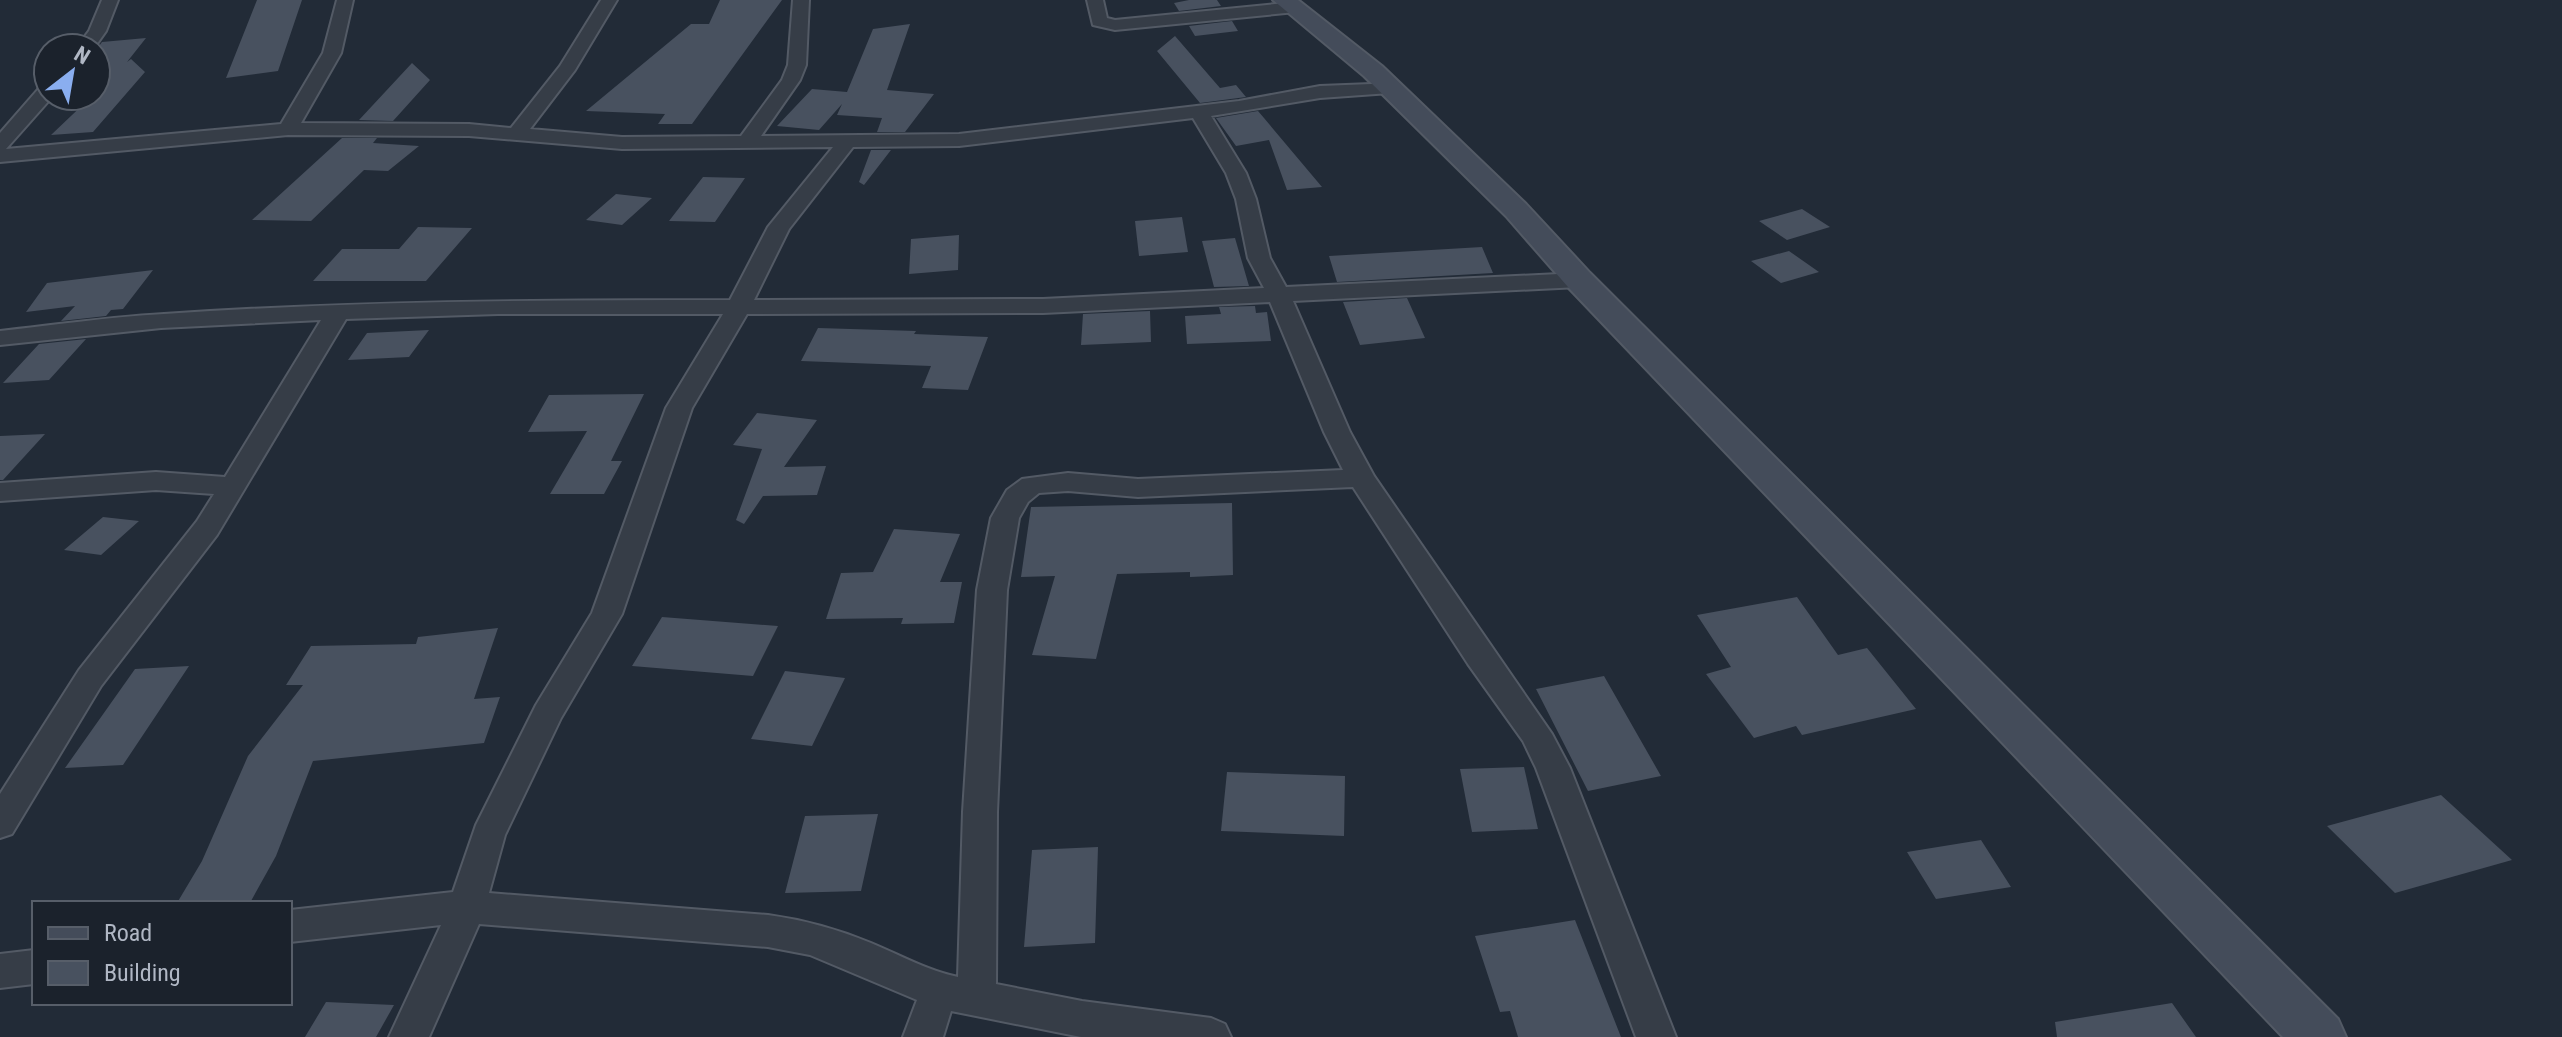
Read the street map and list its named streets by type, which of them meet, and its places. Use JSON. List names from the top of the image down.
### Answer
{
  "legend": ["Road", "Building"],
  "north": "top right"
}
